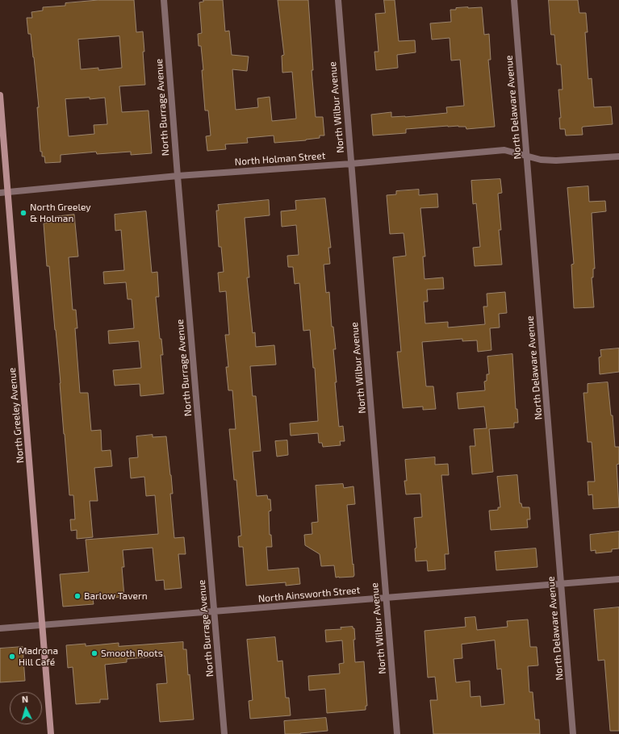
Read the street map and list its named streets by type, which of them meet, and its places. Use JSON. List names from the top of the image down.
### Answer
{
  "streets": {
    "main road": ["North Greeley Avenue"],
    "street": [
      "North Burrage Avenue",
      "North Wilbur Avenue",
      "North Delaware Avenue",
      "North Holman Street",
      "North Ainsworth Street"
    ]
  },
  "crossings": [
    ["North Burrage Avenue", "North Holman Street"],
    ["North Burrage Avenue", "North Ainsworth Street"],
    ["North Wilbur Avenue", "North Holman Street"],
    ["North Wilbur Avenue", "North Ainsworth Street"],
    ["North Delaware Avenue", "North Holman Street"],
    ["North Delaware Avenue", "North Ainsworth Street"],
    ["North Holman Street", "North Greeley Avenue"],
    ["North Greeley Avenue", "North Ainsworth Street"]
  ],
  "places": [
    "North Greeley & Holman",
    "Barlow Tavern",
    "Smooth Roots",
    "Madrona Hill Café"
  ],
  "north": "top"
}
